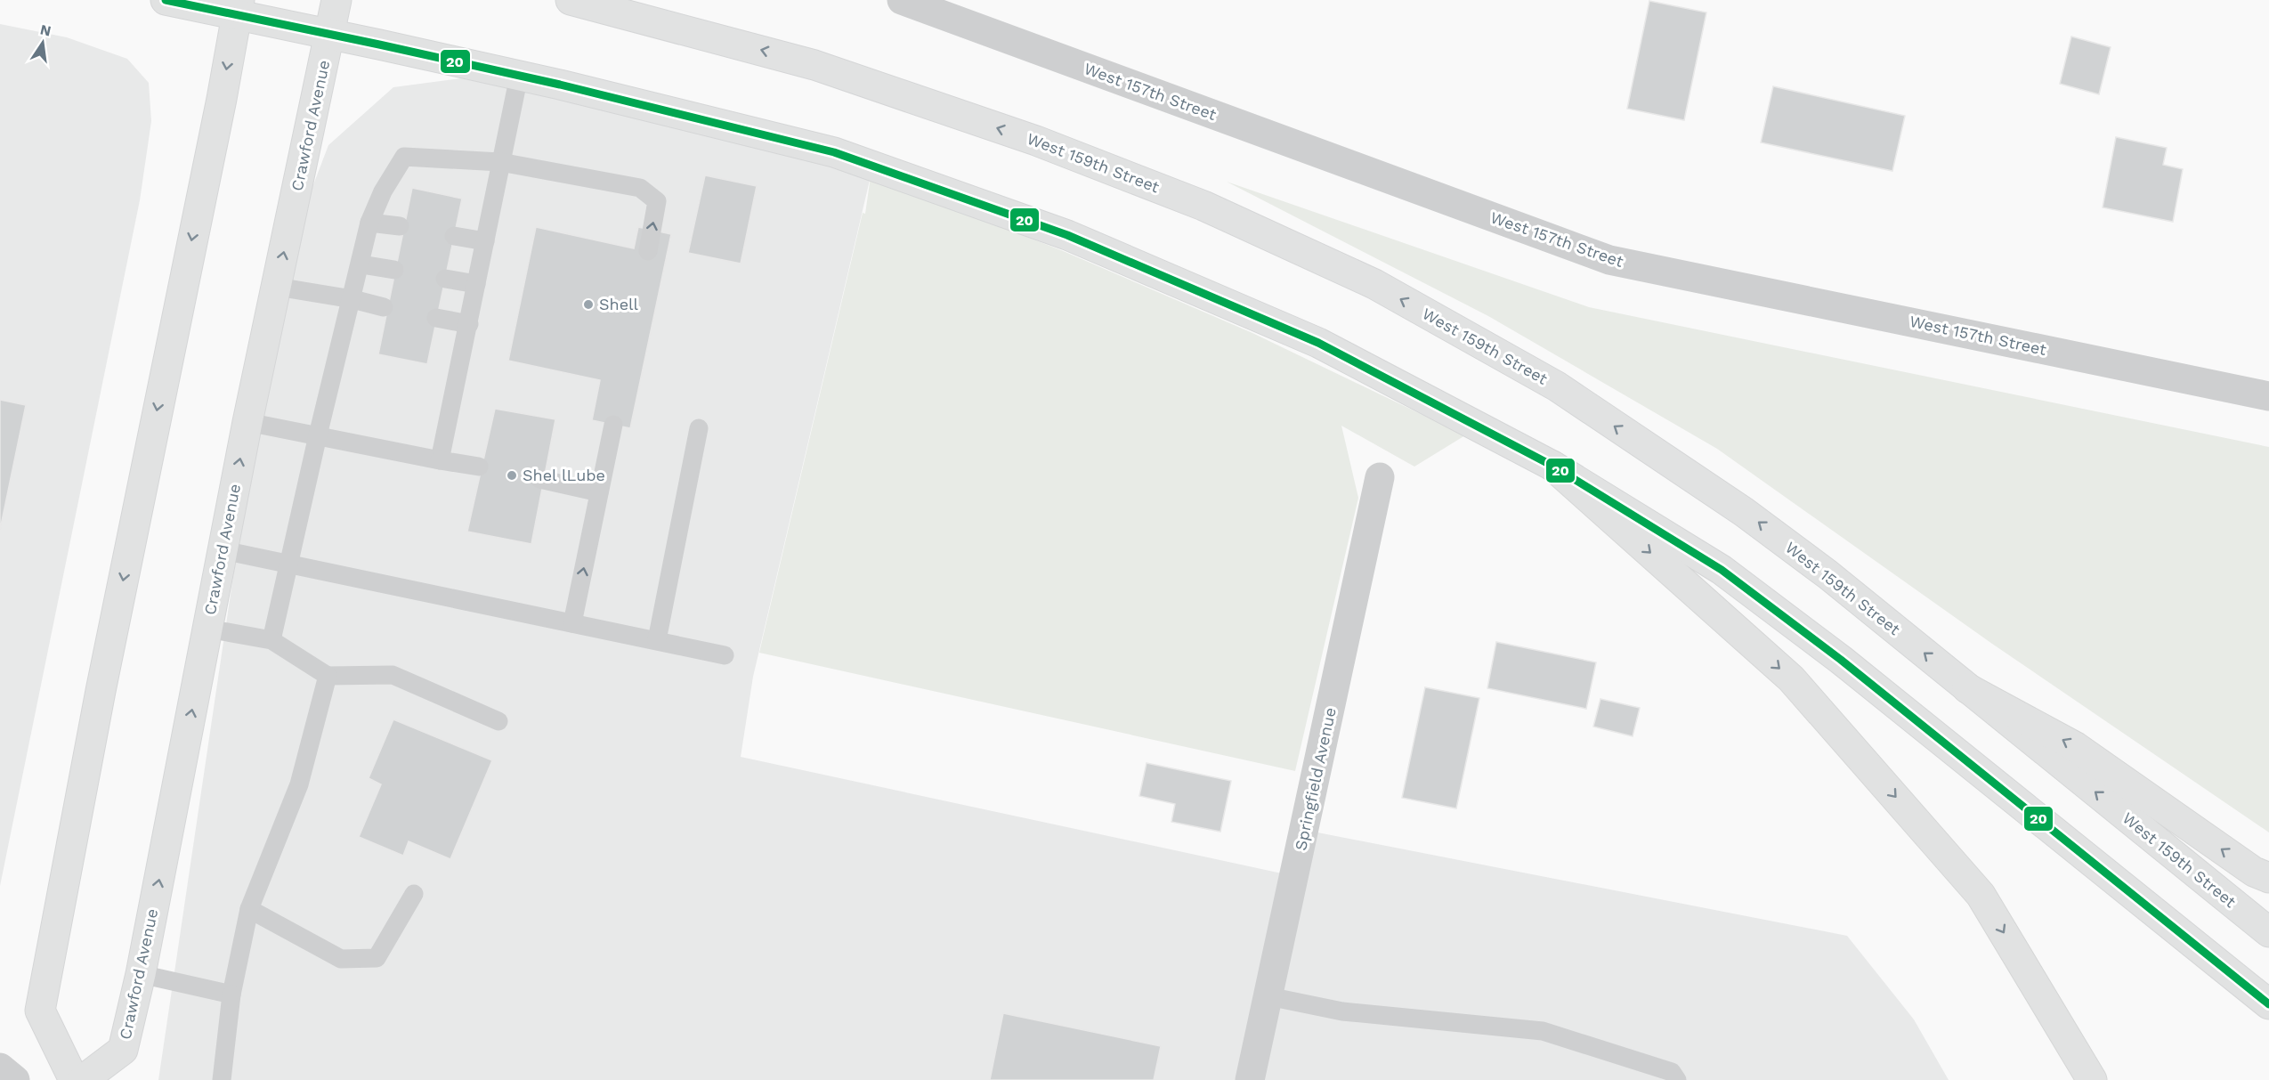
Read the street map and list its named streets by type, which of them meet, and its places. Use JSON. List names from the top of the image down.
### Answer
{
  "streets": {
    "main road": ["Crawford Avenue", "West 159th Street"],
    "street": ["West 157th Street", "Springfield Avenue"]
  },
  "places": ["Shell", "Shel lLube"],
  "lines": ["transit line 20"],
  "north": "top"
}
